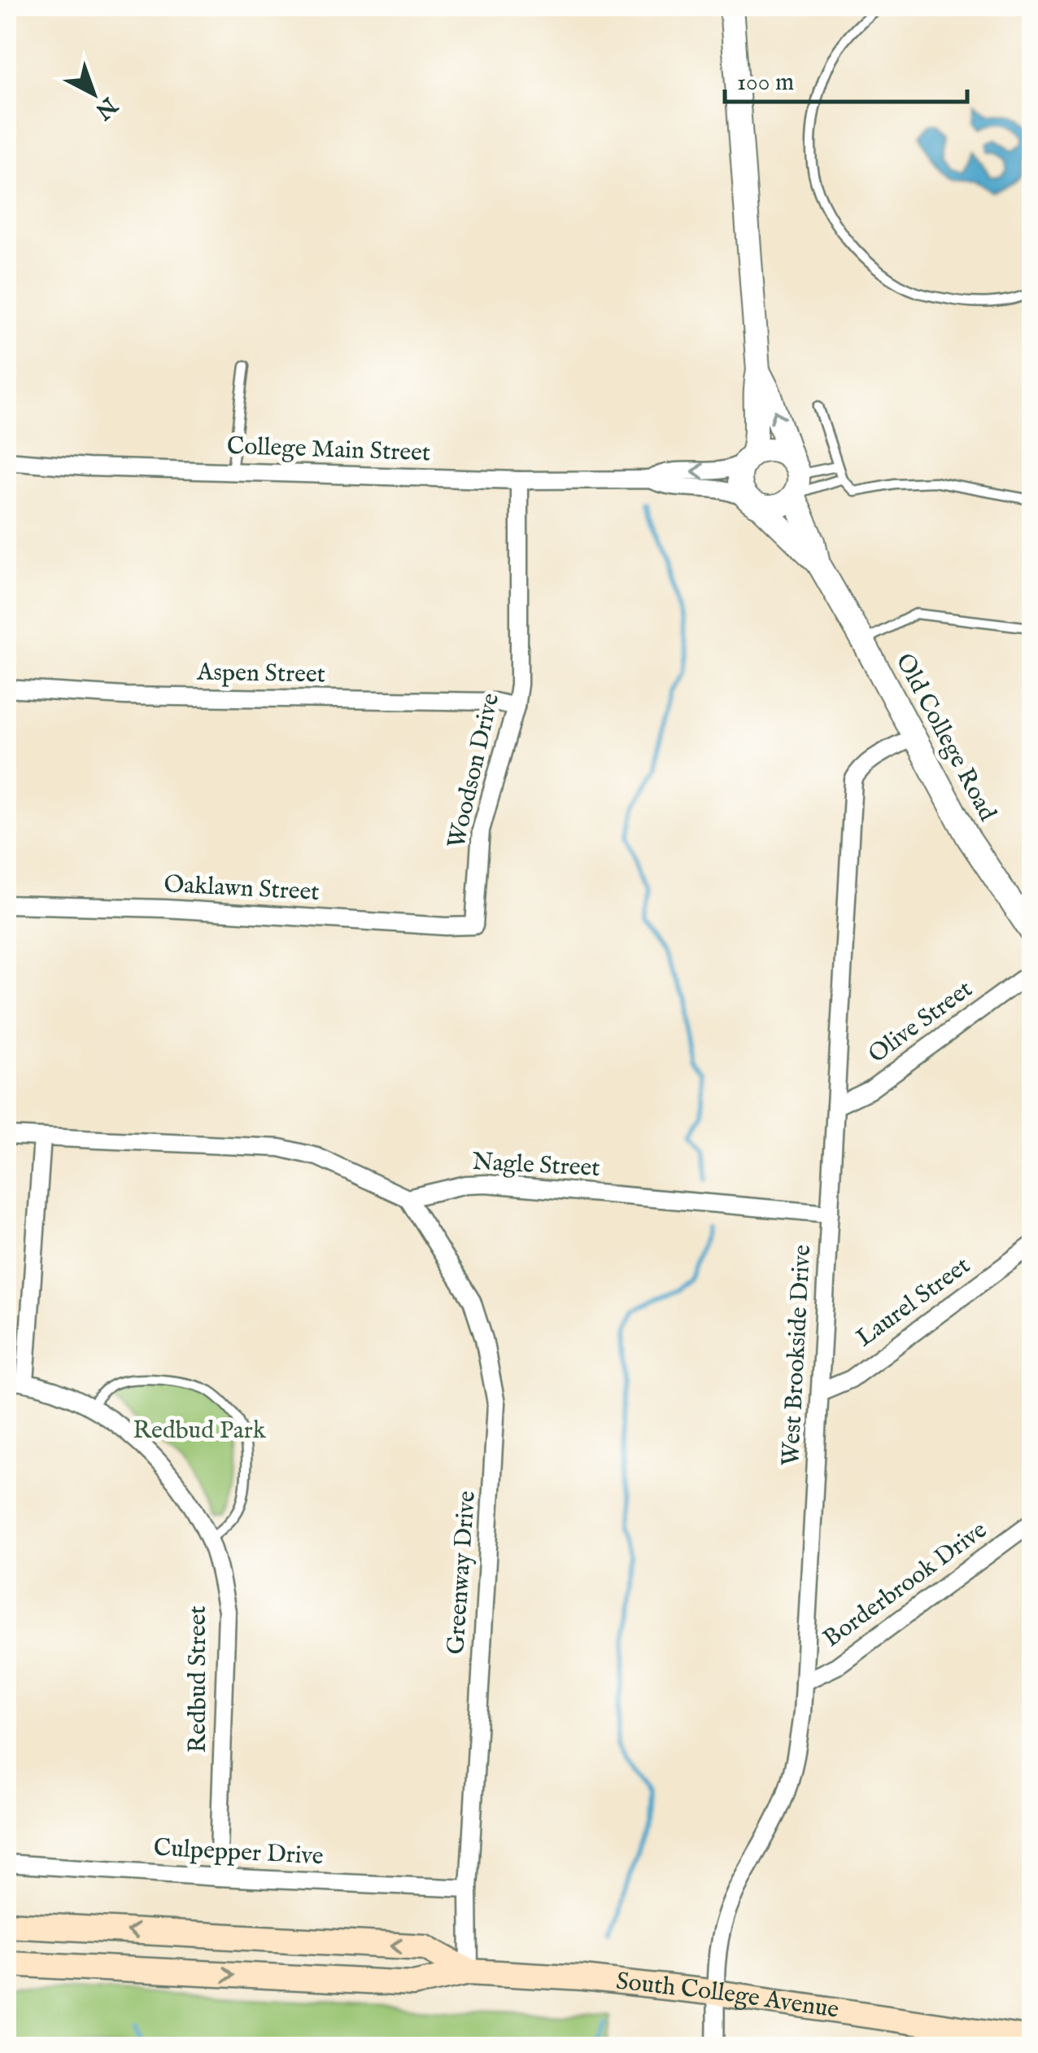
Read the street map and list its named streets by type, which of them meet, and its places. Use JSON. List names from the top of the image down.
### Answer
{
  "streets": {
    "main road": ["South College Avenue"],
    "street": [
      "College Main Street",
      "Aspen Street",
      "Old College Road",
      "Woodson Drive",
      "Oaklawn Street",
      "Olive Street",
      "Nagle Street",
      "Laurel Street",
      "West Brookside Drive",
      "Greenway Drive",
      "Borderbrook Drive",
      "Redbud Street",
      "Culpepper Drive"
    ]
  },
  "crossings": [
    ["College Main Street", "Old College Road"],
    ["College Main Street", "Woodson Drive"],
    ["Aspen Street", "Woodson Drive"],
    ["Old College Road", "West Brookside Drive"],
    ["Woodson Drive", "Oaklawn Street"],
    ["Olive Street", "West Brookside Drive"],
    ["Nagle Street", "West Brookside Drive"],
    ["Nagle Street", "Greenway Drive"],
    ["Laurel Street", "West Brookside Drive"],
    ["West Brookside Drive", "Borderbrook Drive"],
    ["West Brookside Drive", "South College Avenue"],
    ["Greenway Drive", "Culpepper Drive"],
    ["Greenway Drive", "South College Avenue"],
    ["Redbud Street", "Culpepper Drive"]
  ],
  "parks": ["Redbud Park"],
  "scale_bar": "100 m",
  "north": "bottom right"
}
